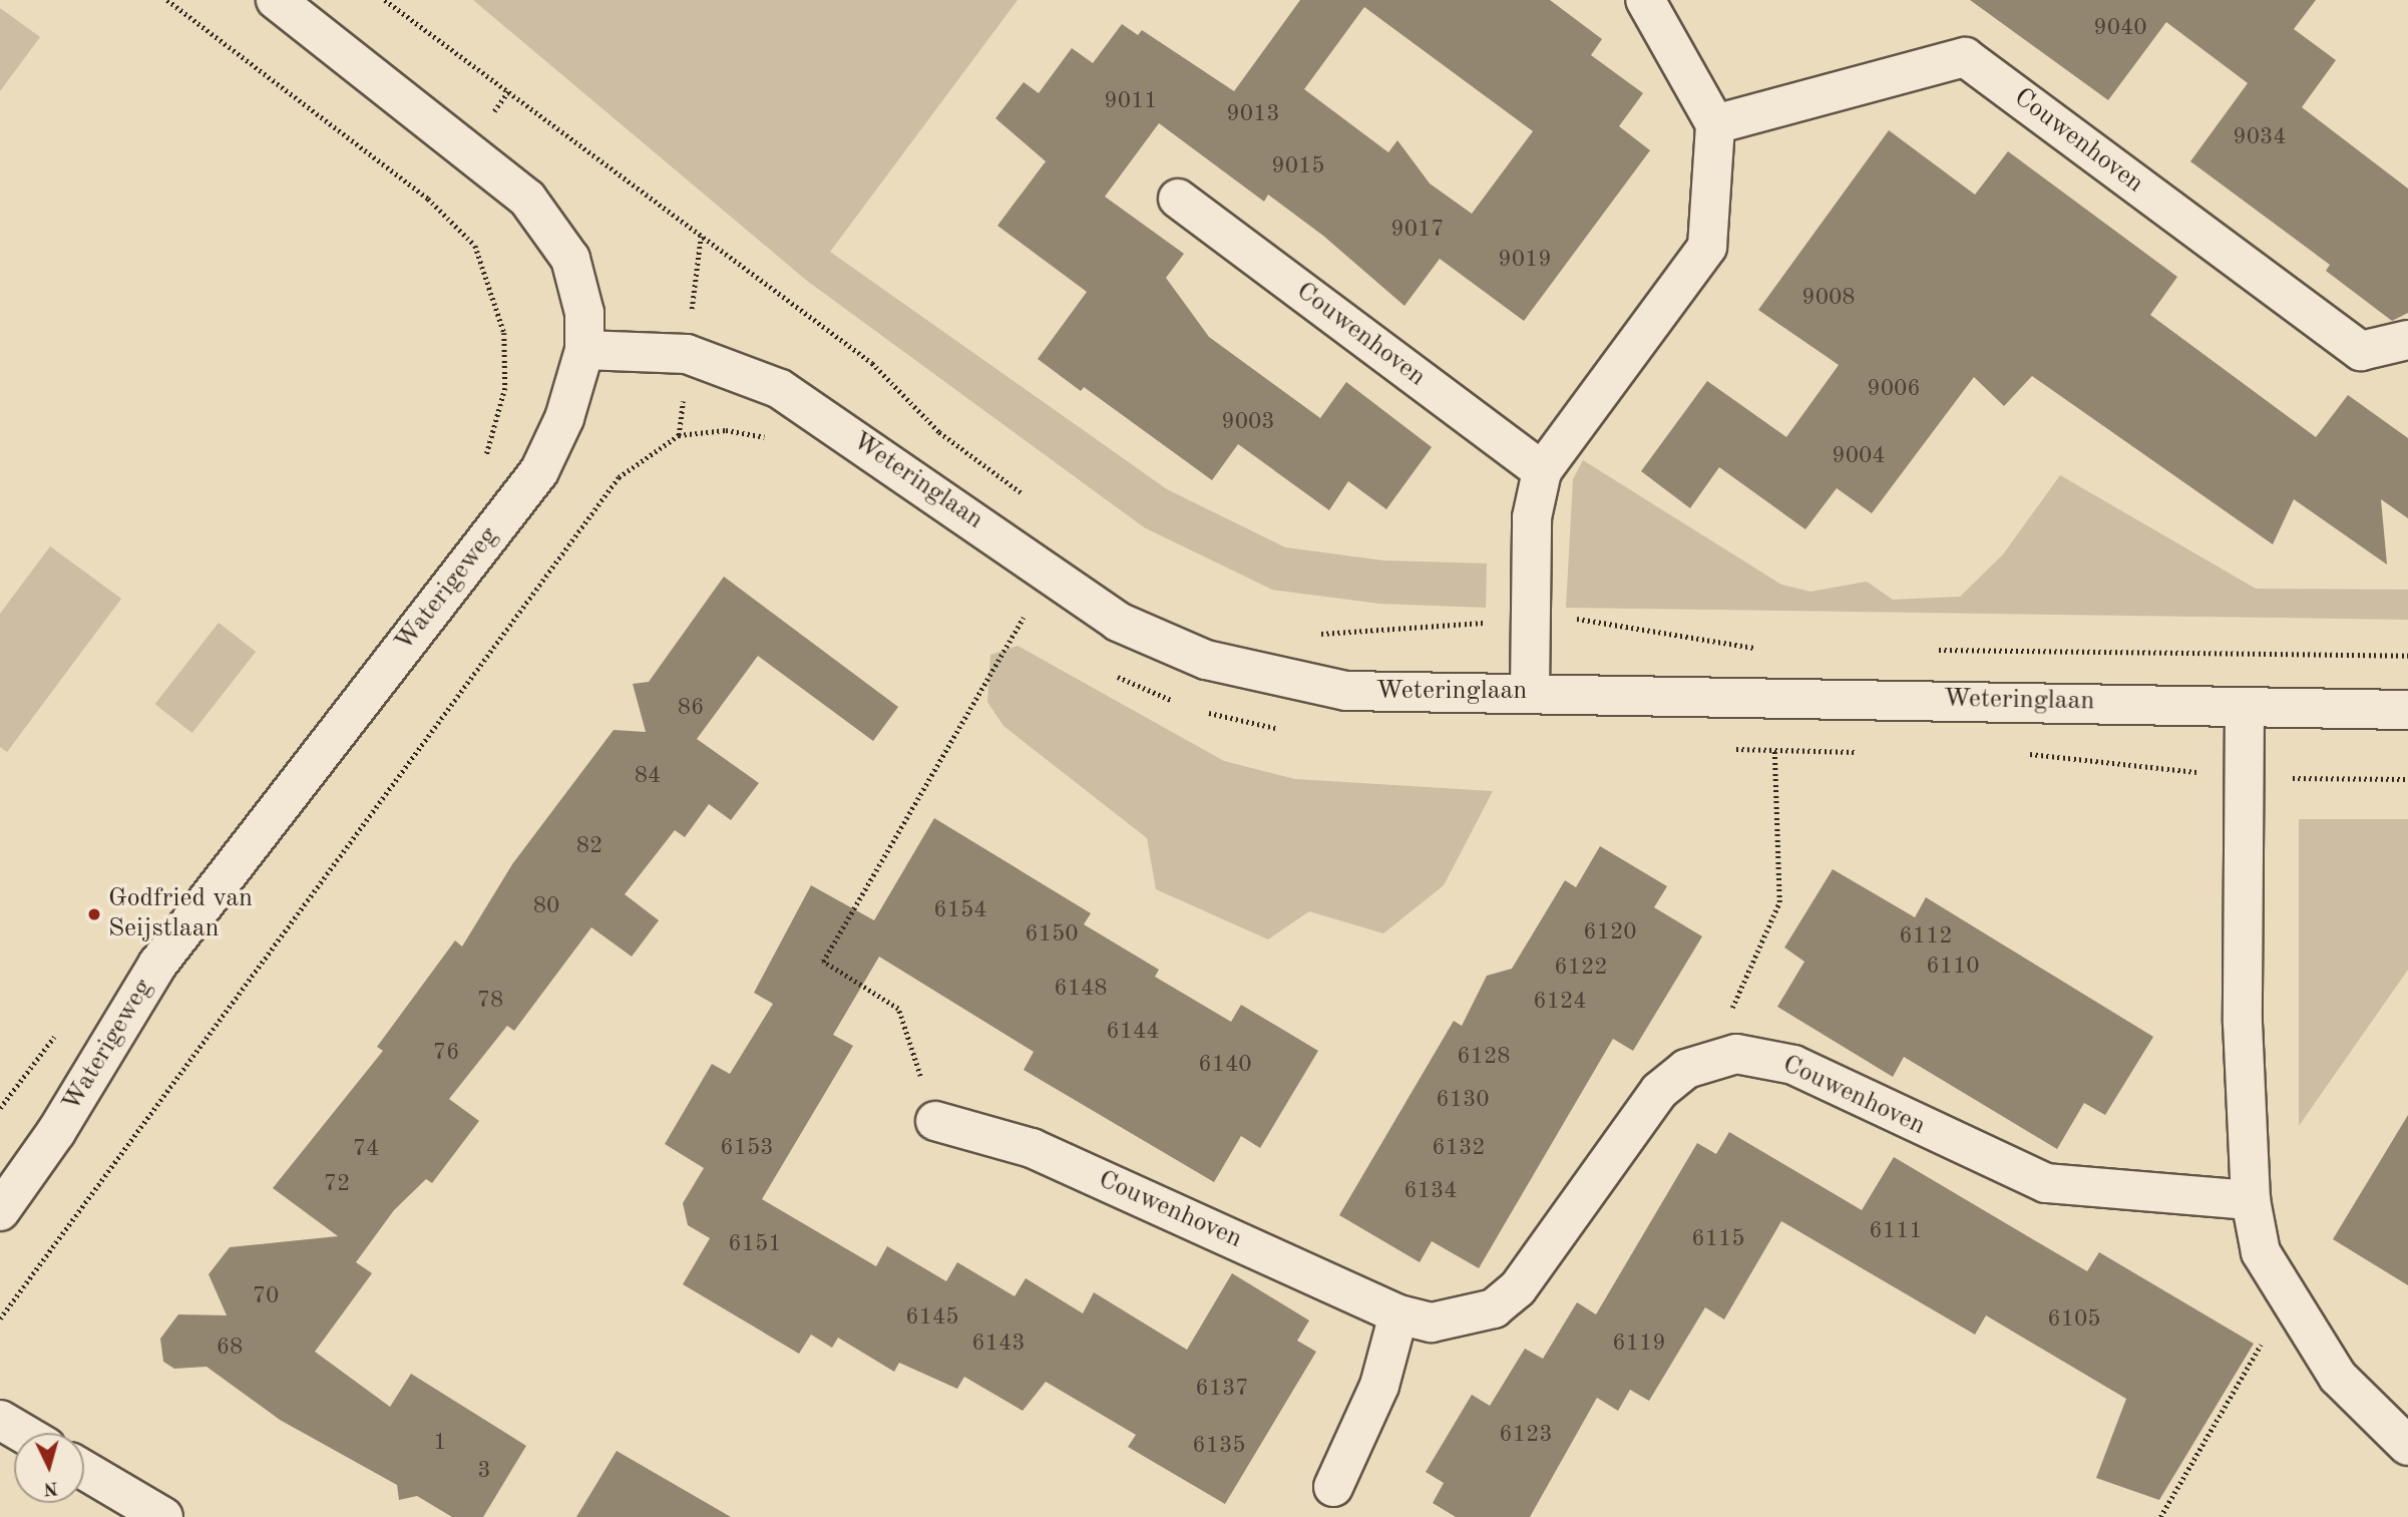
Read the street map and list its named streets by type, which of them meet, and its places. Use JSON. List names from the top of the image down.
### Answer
{
  "streets": {
    "street": ["Couwenhoven", "Weteringlaan", "Waterigeweg"]
  },
  "crossings": [
    ["Weteringlaan", "Waterigeweg"]
  ],
  "places": ["Godfried van Seijstlaan"],
  "house_numbers": [
    "9040",
    "9011",
    "9013",
    "9034",
    "9015",
    "9017",
    "9019",
    "9008",
    "9006",
    "9003",
    "9004",
    "86",
    "84",
    "82",
    "80",
    "6154",
    "6120",
    "6150",
    "6112",
    "6110",
    "6122",
    "6148",
    "78",
    "6124",
    "6144",
    "76",
    "6128",
    "6140",
    "6130",
    "6153",
    "6132",
    "74",
    "72",
    "6134",
    "6111",
    "6115",
    "6151",
    "70",
    "6145",
    "6105",
    "6143",
    "6119",
    "68",
    "6137",
    "6123",
    "1",
    "6135",
    "3"
  ],
  "north": "bottom"
}
